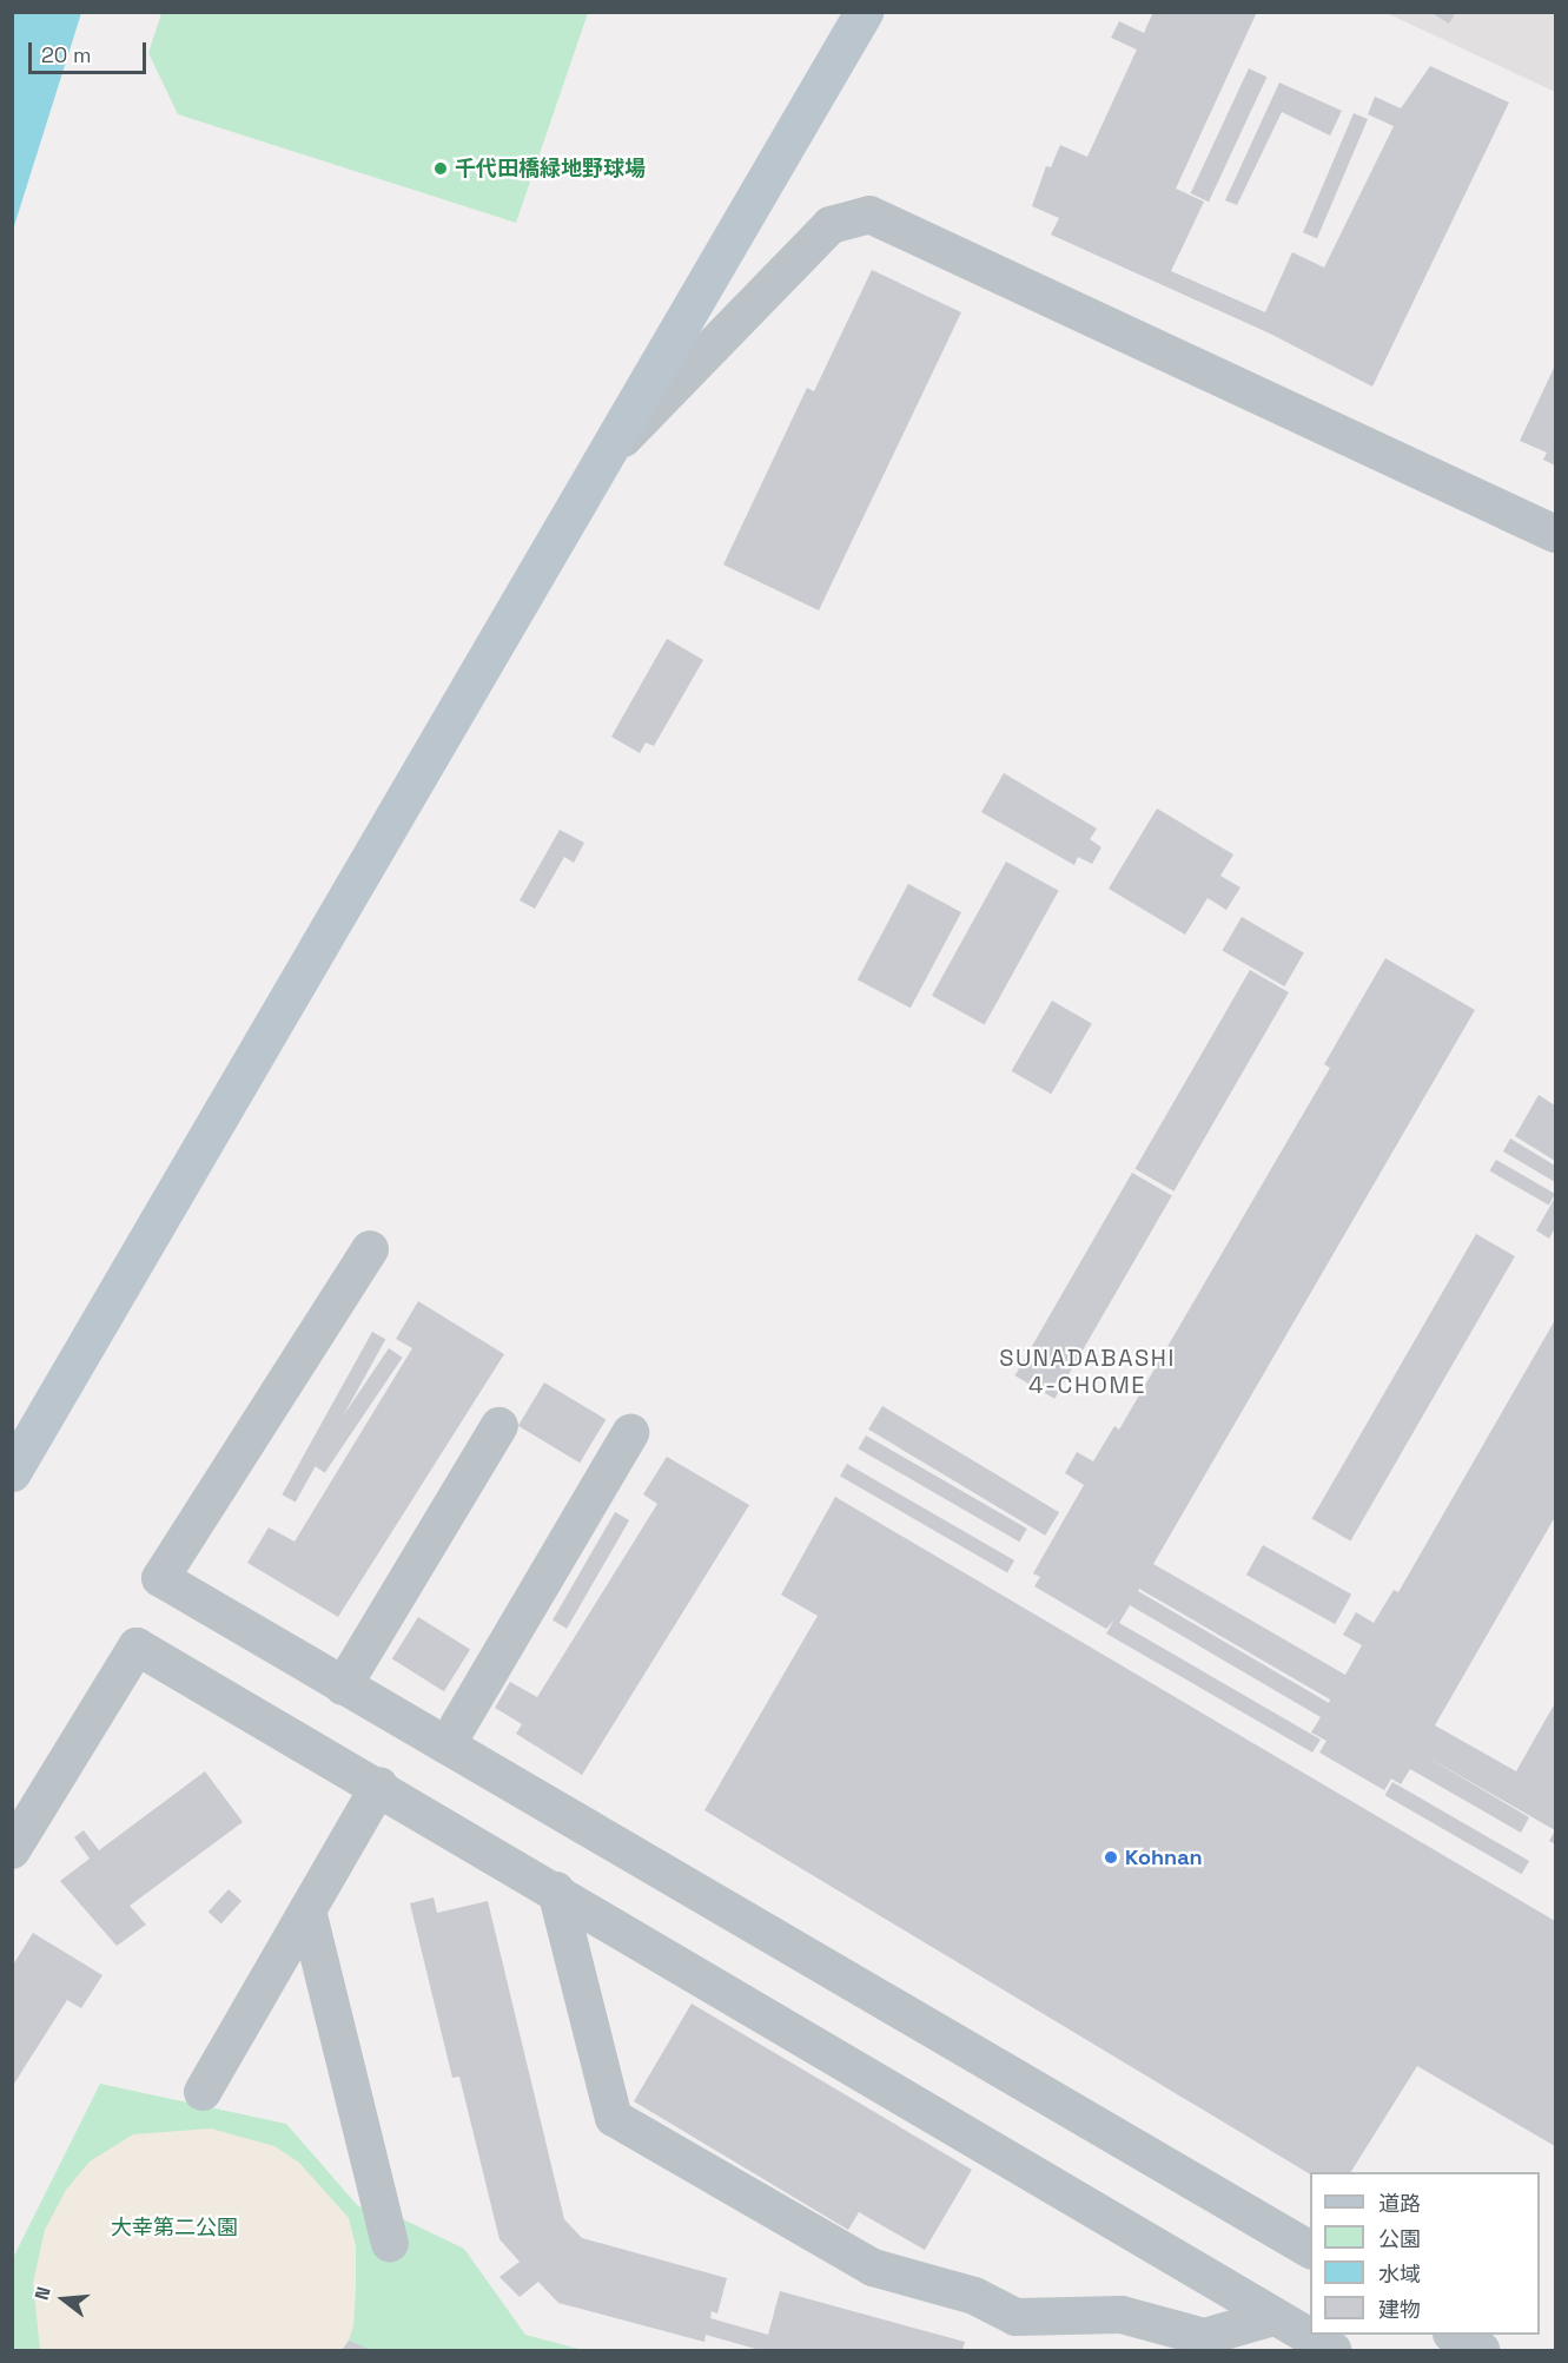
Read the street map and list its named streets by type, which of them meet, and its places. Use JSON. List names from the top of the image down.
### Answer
{
  "districts": ["SUNADABASHI 4-CHOME"],
  "parks": ["大幸第二公園"],
  "places": ["千代田橋緑地野球場", "Kohnan"],
  "legend": [
    "道路",
    "公園",
    "水域",
    "建物"
  ],
  "scale_bar": "20 m",
  "north": "left"
}
